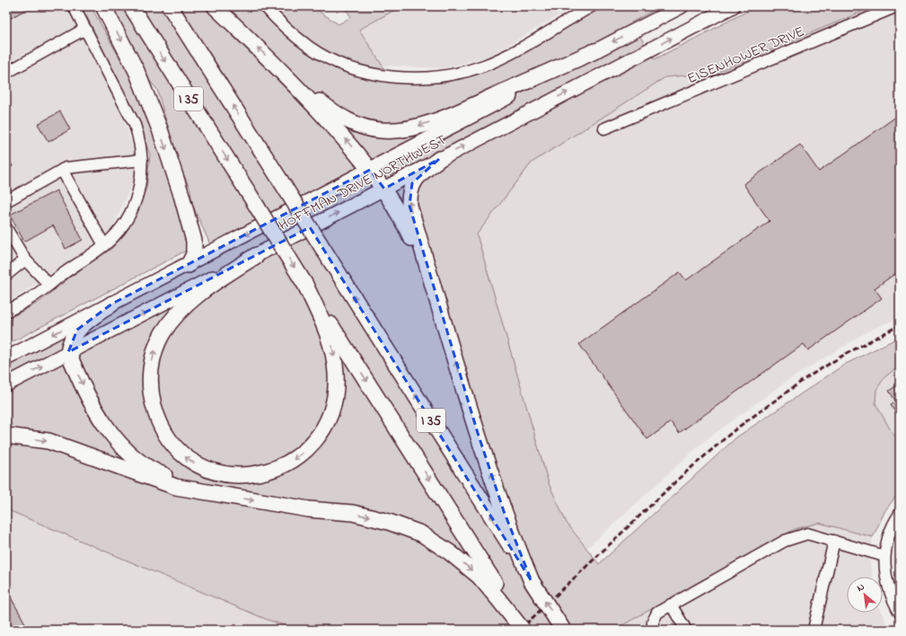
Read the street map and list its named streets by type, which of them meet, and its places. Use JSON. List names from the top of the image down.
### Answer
{
  "streets": {
    "highway": ["I 35"],
    "main road": ["HOFFMAN DRIVE NORTHWEST"],
    "street": ["EISENHOWER DRIVE"]
  },
  "north": "top left"
}
